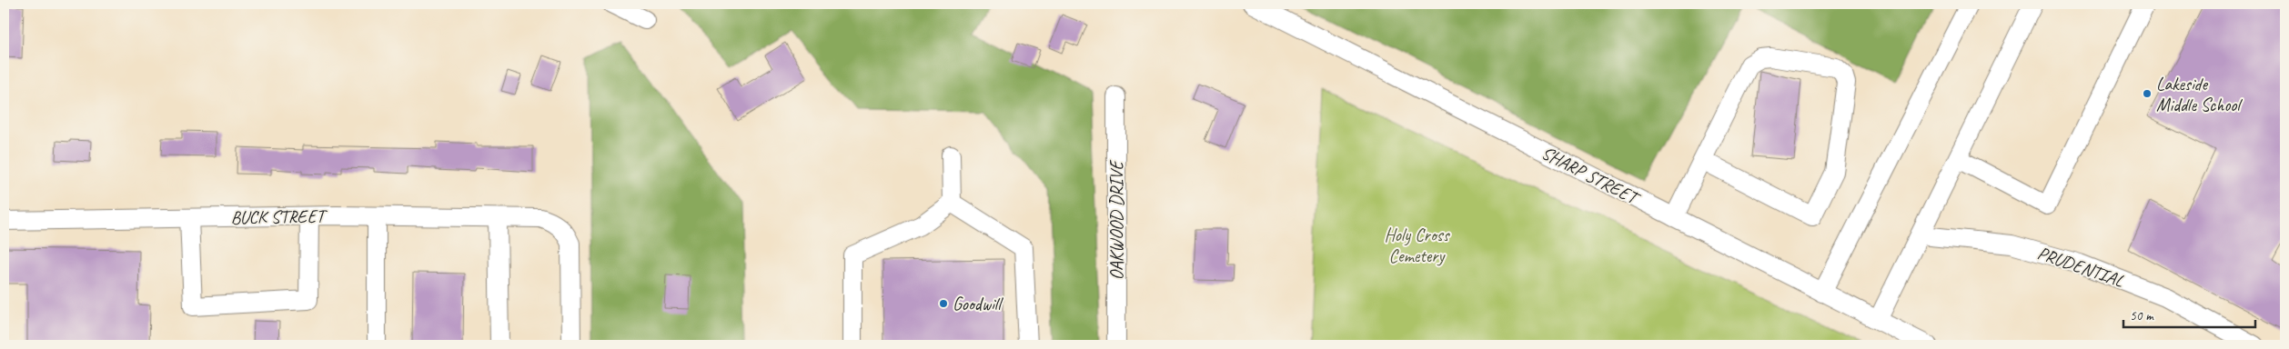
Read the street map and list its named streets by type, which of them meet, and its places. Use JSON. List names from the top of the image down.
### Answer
{
  "streets": {
    "street": [
      "SHARP STREET",
      "BUCK STREET",
      "OAKWOOD DRIVE",
      "PRUDENTIAL"
    ]
  },
  "parks": ["Holy Cross Cemetery"],
  "places": ["Lakeside Middle School", "Goodwill"],
  "scale_bar": "50 m"
}
